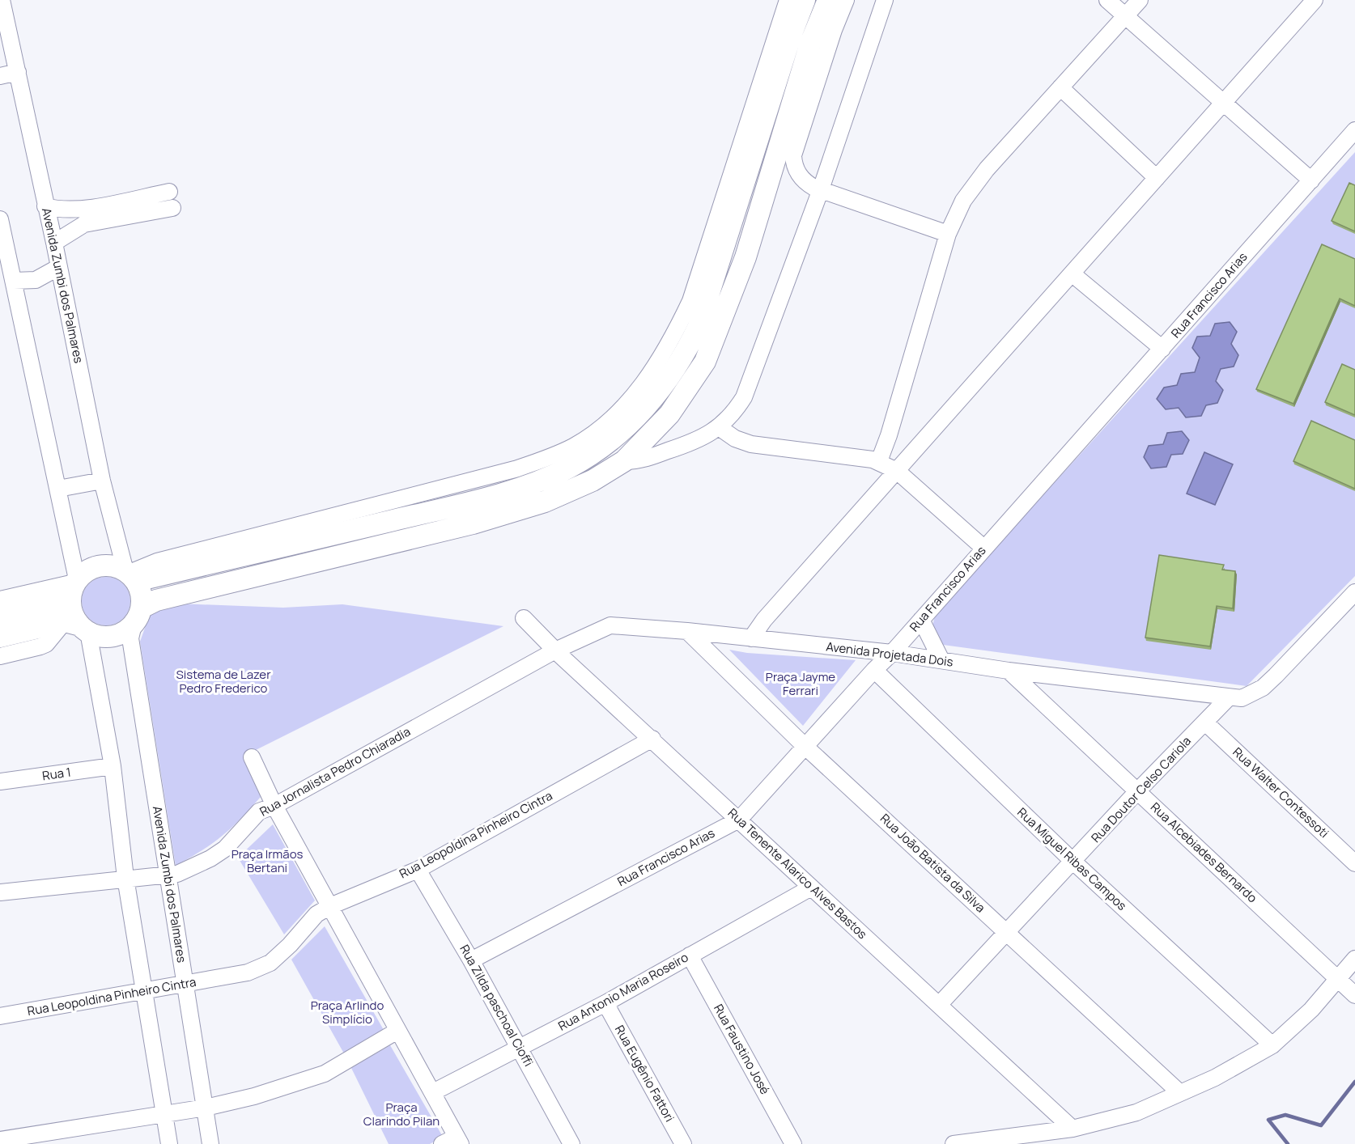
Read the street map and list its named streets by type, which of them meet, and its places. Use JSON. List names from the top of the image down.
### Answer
{
  "streets": {
    "street": [
      "Avenida Zumbi dos Palmares",
      "Rua Francisco Arias",
      "Avenida Projetada Dois",
      "Rua Jornalista Pedro Chiaradia",
      "Rua 1",
      "Rua Doutor Celso Cariola",
      "Rua Walter Contessoti",
      "Rua Leopoldina Pinheiro Cintra",
      "Rua Alcebiades Bernardo",
      "Rua Miguel Ribas Campos",
      "Rua João Batista da Silva",
      "Rua Tenente Alarico Alves Bastos",
      "Rua Antonio Maria Roseiro",
      "Rua Zilda paschoal Cioffi",
      "Rua Faustino José",
      "Rua Eugênio Fattori"
    ]
  },
  "crossings": [
    ["Avenida Zumbi dos Palmares", "Rua Jornalista Pedro Chiaradia"],
    ["Avenida Zumbi dos Palmares", "Rua Leopoldina Pinheiro Cintra"],
    ["Rua Francisco Arias", "Avenida Projetada Dois"],
    ["Rua Francisco Arias", "Rua Miguel Ribas Campos"],
    ["Rua Francisco Arias", "Rua João Batista da Silva"],
    ["Rua Francisco Arias", "Rua Tenente Alarico Alves Bastos"],
    ["Rua Francisco Arias", "Rua Zilda paschoal Cioffi"],
    ["Avenida Projetada Dois", "Rua Jornalista Pedro Chiaradia"],
    ["Avenida Projetada Dois", "Rua Doutor Celso Cariola"],
    ["Avenida Projetada Dois", "Rua Alcebiades Bernardo"],
    ["Avenida Projetada Dois", "Rua João Batista da Silva"],
    ["Avenida Projetada Dois", "Rua Tenente Alarico Alves Bastos"],
    ["Rua Jornalista Pedro Chiaradia", "Rua Tenente Alarico Alves Bastos"],
    ["Rua Doutor Celso Cariola", "Rua Walter Contessoti"],
    ["Rua Doutor Celso Cariola", "Rua Alcebiades Bernardo"],
    ["Rua Doutor Celso Cariola", "Rua Miguel Ribas Campos"],
    ["Rua Doutor Celso Cariola", "Rua João Batista da Silva"],
    ["Rua Doutor Celso Cariola", "Rua Tenente Alarico Alves Bastos"],
    ["Rua Leopoldina Pinheiro Cintra", "Rua Tenente Alarico Alves Bastos"],
    ["Rua Leopoldina Pinheiro Cintra", "Rua Zilda paschoal Cioffi"],
    ["Rua Tenente Alarico Alves Bastos", "Rua Antonio Maria Roseiro"],
    ["Rua Antonio Maria Roseiro", "Rua Zilda paschoal Cioffi"],
    ["Rua Antonio Maria Roseiro", "Rua Faustino José"],
    ["Rua Antonio Maria Roseiro", "Rua Eugênio Fattori"]
  ],
  "parks": [
    "Sistema de Lazer Pedro Frederico",
    "Praça Jayme Ferrari",
    "Praça Irmãos Bertani",
    "Praça Arlindo Simplício",
    "Praça Clarindo Pilan"
  ]
}
